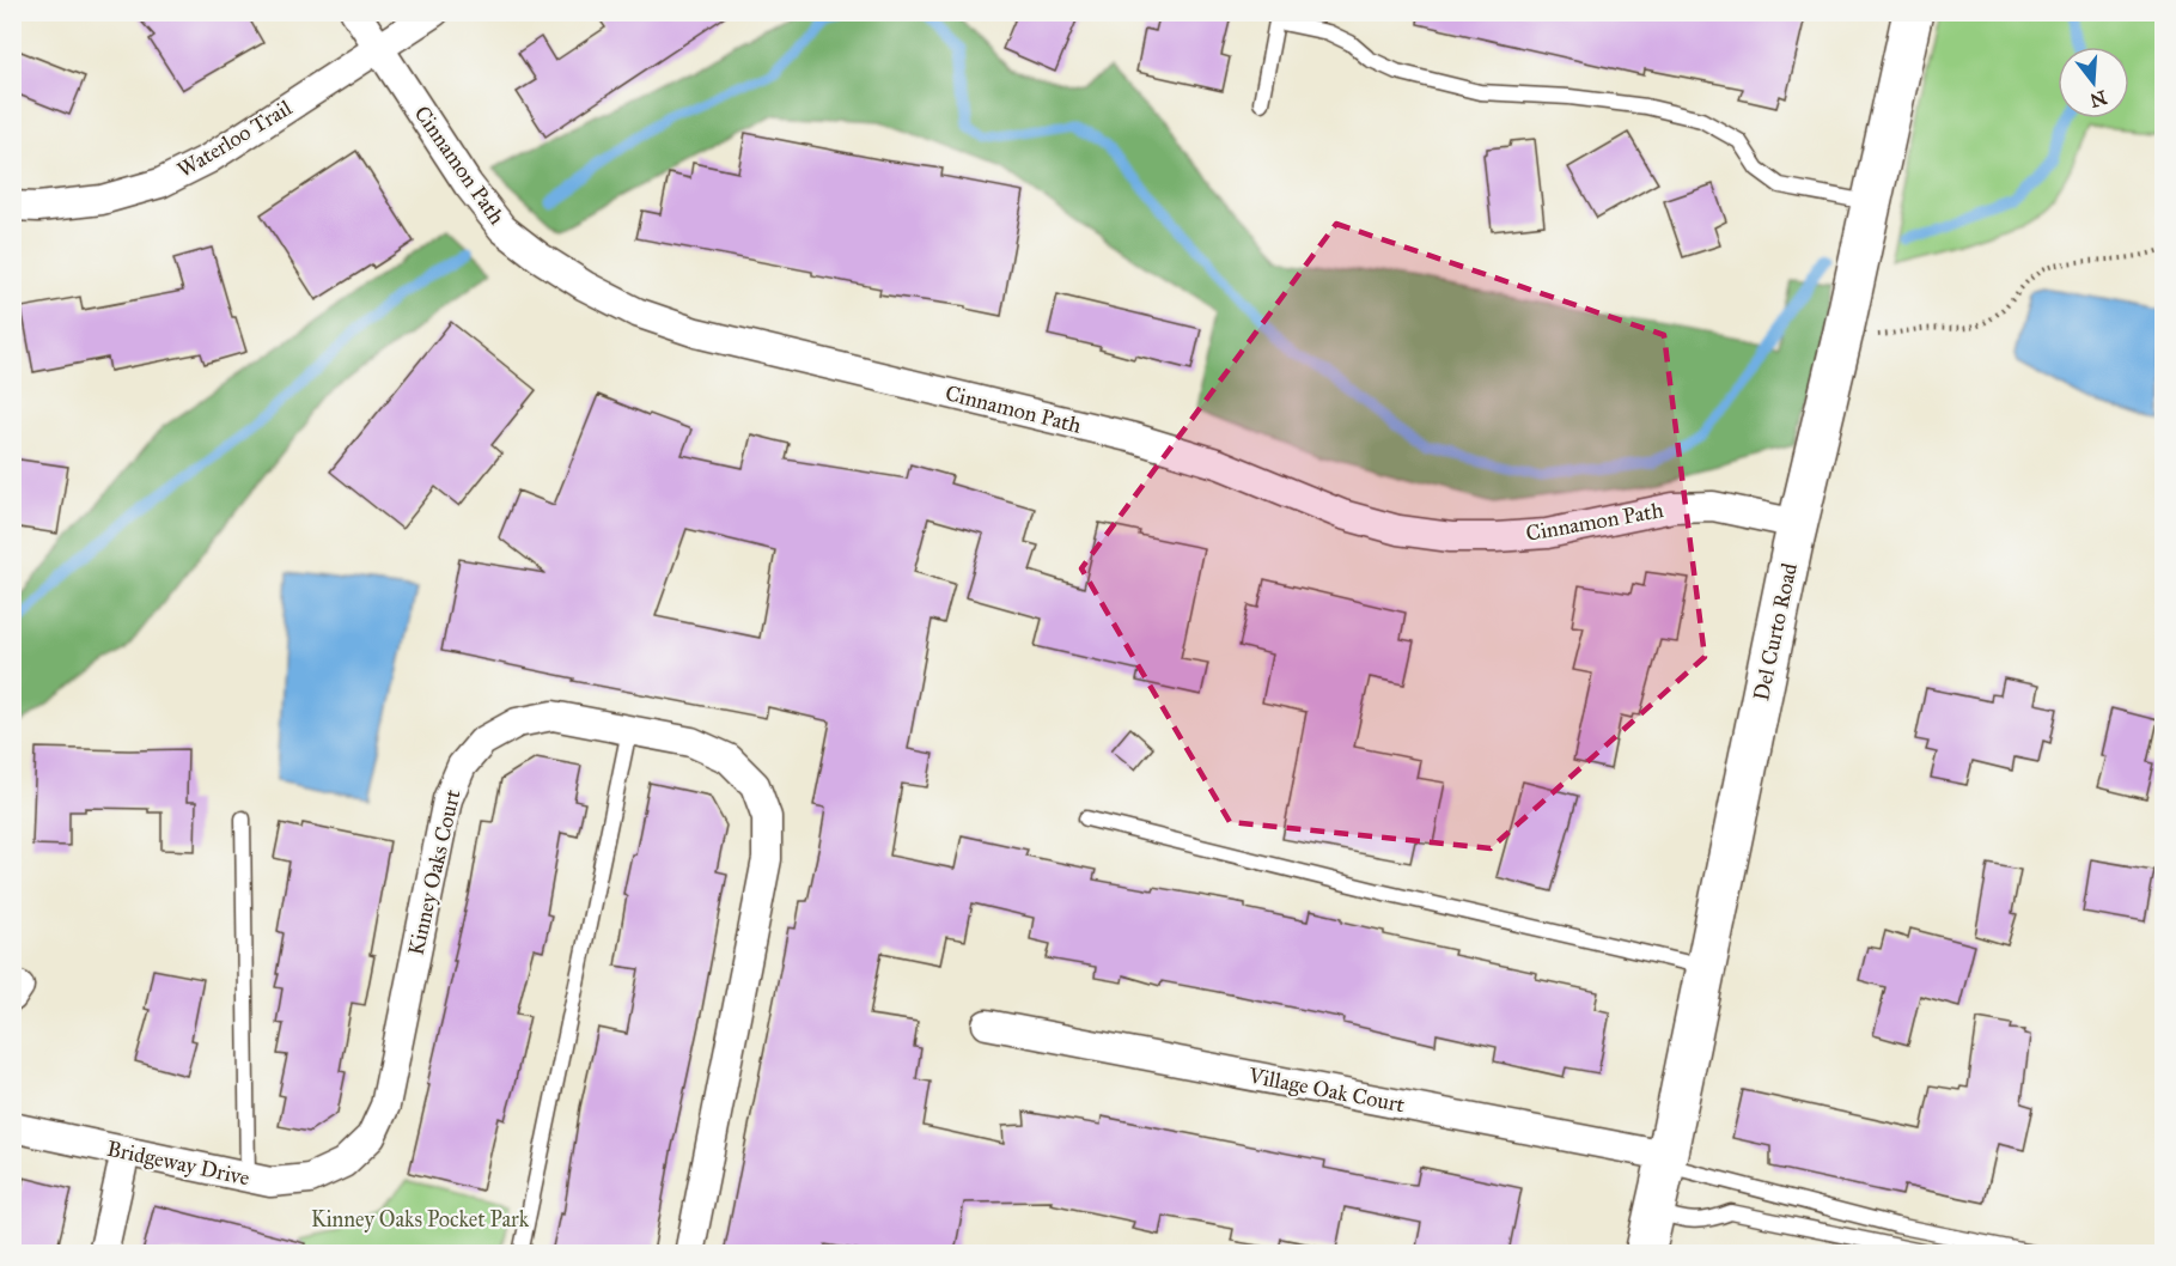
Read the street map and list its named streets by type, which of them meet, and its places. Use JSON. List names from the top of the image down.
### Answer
{
  "streets": {
    "street": [
      "Waterloo Trail",
      "Cinnamon Path",
      "Del Curto Road",
      "Kinney Oaks Court",
      "Village Oak Court",
      "Bridgeway Drive"
    ]
  },
  "crossings": [
    ["Waterloo Trail", "Cinnamon Path"],
    ["Cinnamon Path", "Del Curto Road"],
    ["Del Curto Road", "Village Oak Court"],
    ["Kinney Oaks Court", "Bridgeway Drive"]
  ],
  "parks": ["Kinney Oaks Pocket Park"],
  "north": "bottom"
}
